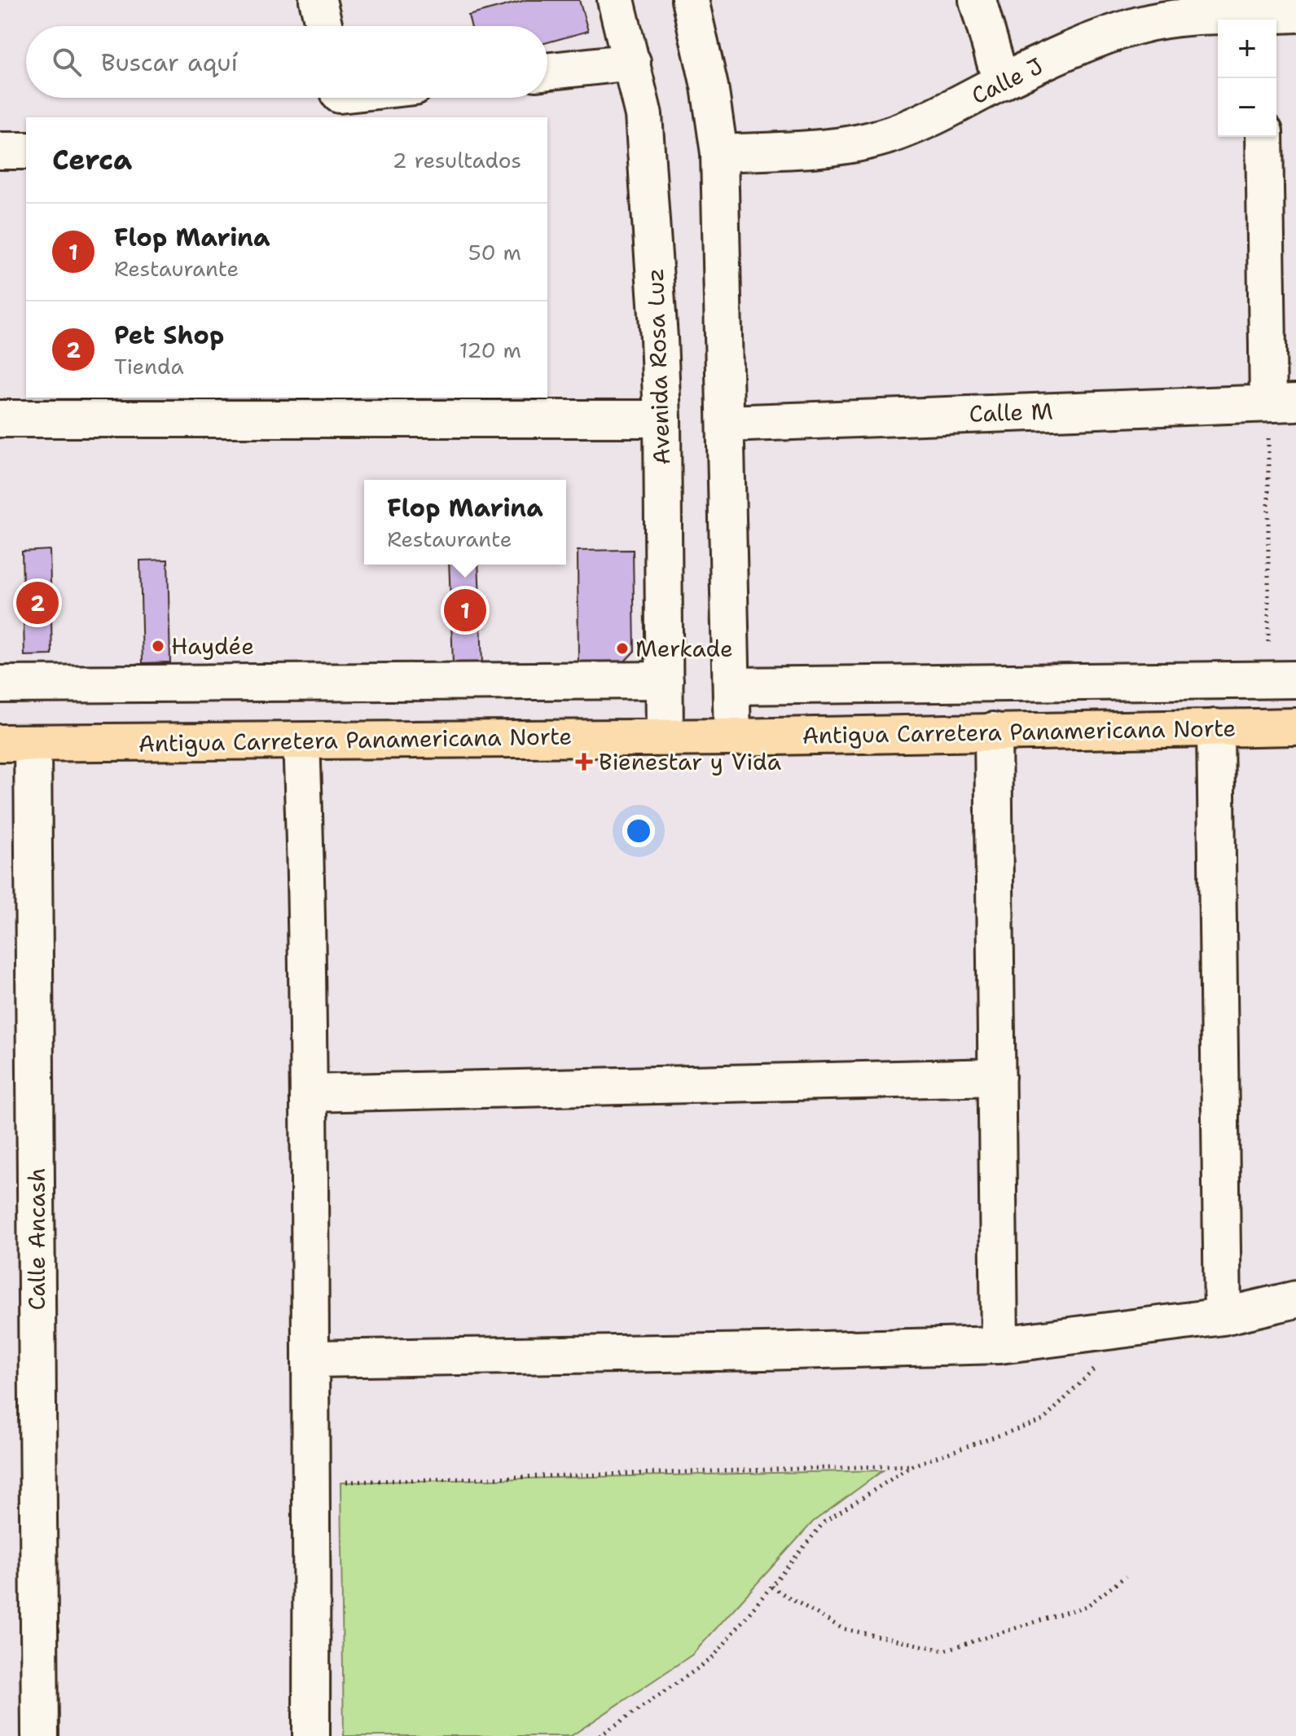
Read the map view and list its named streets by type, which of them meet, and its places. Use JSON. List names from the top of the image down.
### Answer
{
  "streets": {
    "main road": ["Antigua Carretera Panamericana Norte"],
    "street": [
      "Calle J",
      "Avenida Rosa Luz",
      "Calle M",
      "Calle Ancash"
    ]
  },
  "crossings": [
    ["Avenida Rosa Luz", "Antigua Carretera Panamericana Norte"],
    ["Antigua Carretera Panamericana Norte", "Calle Ancash"]
  ],
  "places": {
    "other": ["Haydée", "Merkade"],
    "health": ["Bienestar y Vida"]
  },
  "page": {
    "map_buttons": ["+", "−"],
    "search": "Buscar aquí",
    "heading": ["Cerca", "2 resultados"],
    "list": [
      {
        "mark": "1",
        "name": "Flop Marina",
        "note": "Restaurante",
        "value": "50 m"
      },
      {
        "mark": "2",
        "name": "Pet Shop",
        "note": "Tienda",
        "value": "120 m"
      }
    ],
    "popup": ["Flop Marina", "Restaurante"],
    "pins": ["2", "1"]
  }
}
